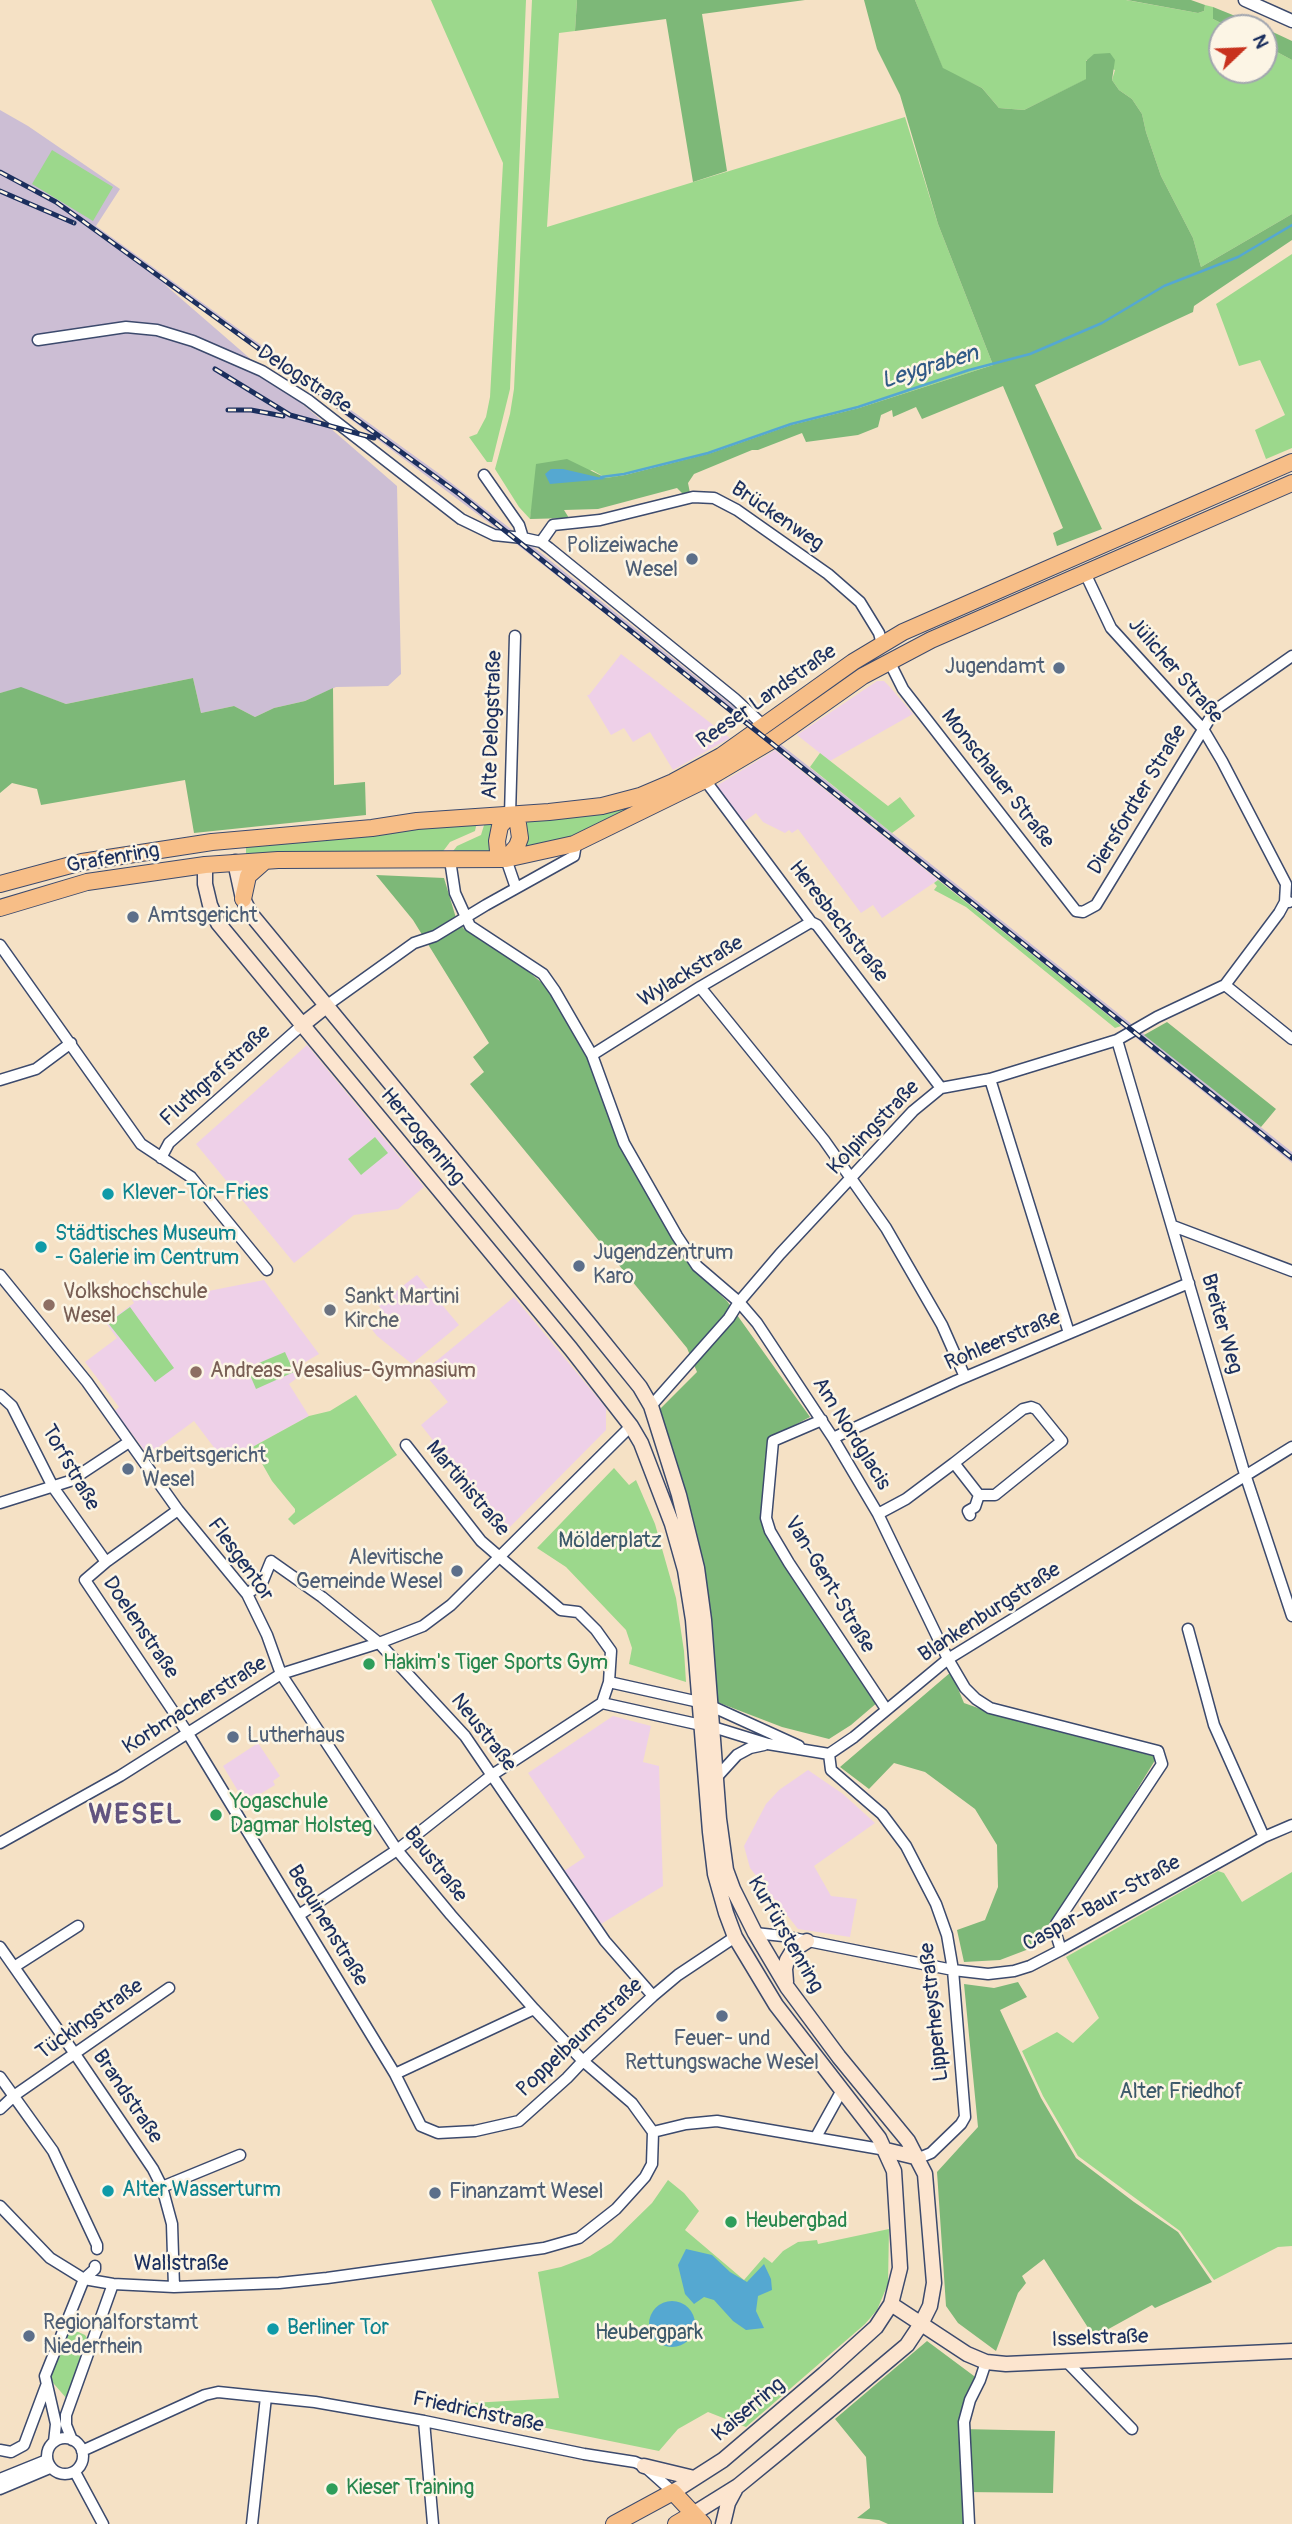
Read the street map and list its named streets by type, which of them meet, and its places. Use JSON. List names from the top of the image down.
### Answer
{
  "streets": {
    "main road": [
      "Reeser Landstraße",
      "Grafenring",
      "Herzogenring",
      "Kurfürstenring",
      "Isselstraße",
      "Kaiserring"
    ],
    "street": [
      "Delogstraße",
      "Brückenweg",
      "Jülicher Straße",
      "Alte Delogstraße",
      "Monschauer Straße",
      "Diersfordter Straße",
      "Heresbachstraße",
      "Wylackstraße",
      "Fluthgrafstraße",
      "Kolpingstraße",
      "Breiter Weg",
      "Rohleerstraße",
      "Am Nordglacis",
      "Torfstraße",
      "Martinistraße",
      "Flesgentor",
      "Van-Gent-Straße",
      "Blankenburgstraße",
      "Doelenstraße",
      "Korbmacherstraße",
      "Neustraße",
      "Baustraße",
      "Caspar-Baur-Straße",
      "Beguinenstraße",
      "Lipperheystraße",
      "Tückingstraße",
      "Poppelbaumstraße",
      "Brandstraße",
      "Wallstraße",
      "Friedrichstraße"
    ]
  },
  "crossings": [
    ["Delogstraße", "Brückenweg"],
    ["Delogstraße", "Reeser Landstraße"],
    ["Brückenweg", "Reeser Landstraße"],
    ["Jülicher Straße", "Reeser Landstraße"],
    ["Jülicher Straße", "Diersfordter Straße"],
    ["Jülicher Straße", "Kolpingstraße"],
    ["Reeser Landstraße", "Alte Delogstraße"],
    ["Reeser Landstraße", "Monschauer Straße"],
    ["Reeser Landstraße", "Grafenring"],
    ["Reeser Landstraße", "Heresbachstraße"],
    ["Reeser Landstraße", "Herzogenring"],
    ["Monschauer Straße", "Diersfordter Straße"],
    ["Grafenring", "Herzogenring"],
    ["Heresbachstraße", "Wylackstraße"],
    ["Heresbachstraße", "Kolpingstraße"],
    ["Wylackstraße", "Am Nordglacis"],
    ["Fluthgrafstraße", "Herzogenring"],
    ["Kolpingstraße", "Herzogenring"],
    ["Kolpingstraße", "Breiter Weg"],
    ["Kolpingstraße", "Am Nordglacis"],
    ["Kolpingstraße", "Kurfürstenring"],
    ["Herzogenring", "Korbmacherstraße"],
    ["Herzogenring", "Kurfürstenring"],
    ["Breiter Weg", "Rohleerstraße"],
    ["Breiter Weg", "Blankenburgstraße"],
    ["Rohleerstraße", "Am Nordglacis"],
    ["Am Nordglacis", "Van-Gent-Straße"],
    ["Am Nordglacis", "Blankenburgstraße"],
    ["Am Nordglacis", "Caspar-Baur-Straße"],
    ["Torfstraße", "Doelenstraße"],
    ["Martinistraße", "Korbmacherstraße"],
    ["Flesgentor", "Korbmacherstraße"],
    ["Flesgentor", "Neustraße"],
    ["Flesgentor", "Baustraße"],
    ["Van-Gent-Straße", "Blankenburgstraße"],
    ["Blankenburgstraße", "Lipperheystraße"],
    ["Doelenstraße", "Korbmacherstraße"],
    ["Doelenstraße", "Beguinenstraße"],
    ["Korbmacherstraße", "Neustraße"],
    ["Korbmacherstraße", "Baustraße"],
    ["Korbmacherstraße", "Beguinenstraße"],
    ["Korbmacherstraße", "Kurfürstenring"],
    ["Neustraße", "Poppelbaumstraße"],
    ["Baustraße", "Poppelbaumstraße"],
    ["Baustraße", "Wallstraße"],
    ["Caspar-Baur-Straße", "Kurfürstenring"],
    ["Caspar-Baur-Straße", "Lipperheystraße"],
    ["Beguinenstraße", "Poppelbaumstraße"],
    ["Kurfürstenring", "Lipperheystraße"],
    ["Kurfürstenring", "Poppelbaumstraße"],
    ["Kurfürstenring", "Isselstraße"],
    ["Kurfürstenring", "Kaiserring"],
    ["Tückingstraße", "Brandstraße"],
    ["Brandstraße", "Wallstraße"],
    ["Isselstraße", "Kaiserring"],
    ["Kaiserring", "Friedrichstraße"]
  ],
  "districts": ["WESEL"],
  "water": ["Leygraben"],
  "parks": ["Mölderplatz", "Alter Friedhof", "Heubergpark"],
  "places": [
    "Polizeiwache Wesel",
    "Jugendamt",
    "Amtsgericht",
    "Klever-Tor-Fries",
    "Städtisches Museum - Galerie im Centrum",
    "Jugendzentrum Karo",
    "Volkshochschule Wesel",
    "Sankt Martini Kirche",
    "Andreas-Vesalius-Gymnasium",
    "Arbeitsgericht Wesel",
    "Alevitische Gemeinde Wesel",
    "Hakim's Tiger Sports Gym",
    "Lutherhaus",
    "Yogaschule Dagmar Holsteg",
    "Feuer- und Rettungswache Wesel",
    "Alter Wasserturm",
    "Finanzamt Wesel",
    "Heubergbad",
    "Berliner Tor",
    "Regionalforstamt Niederrhein",
    "Kieser Training"
  ],
  "north": "top right"
}
